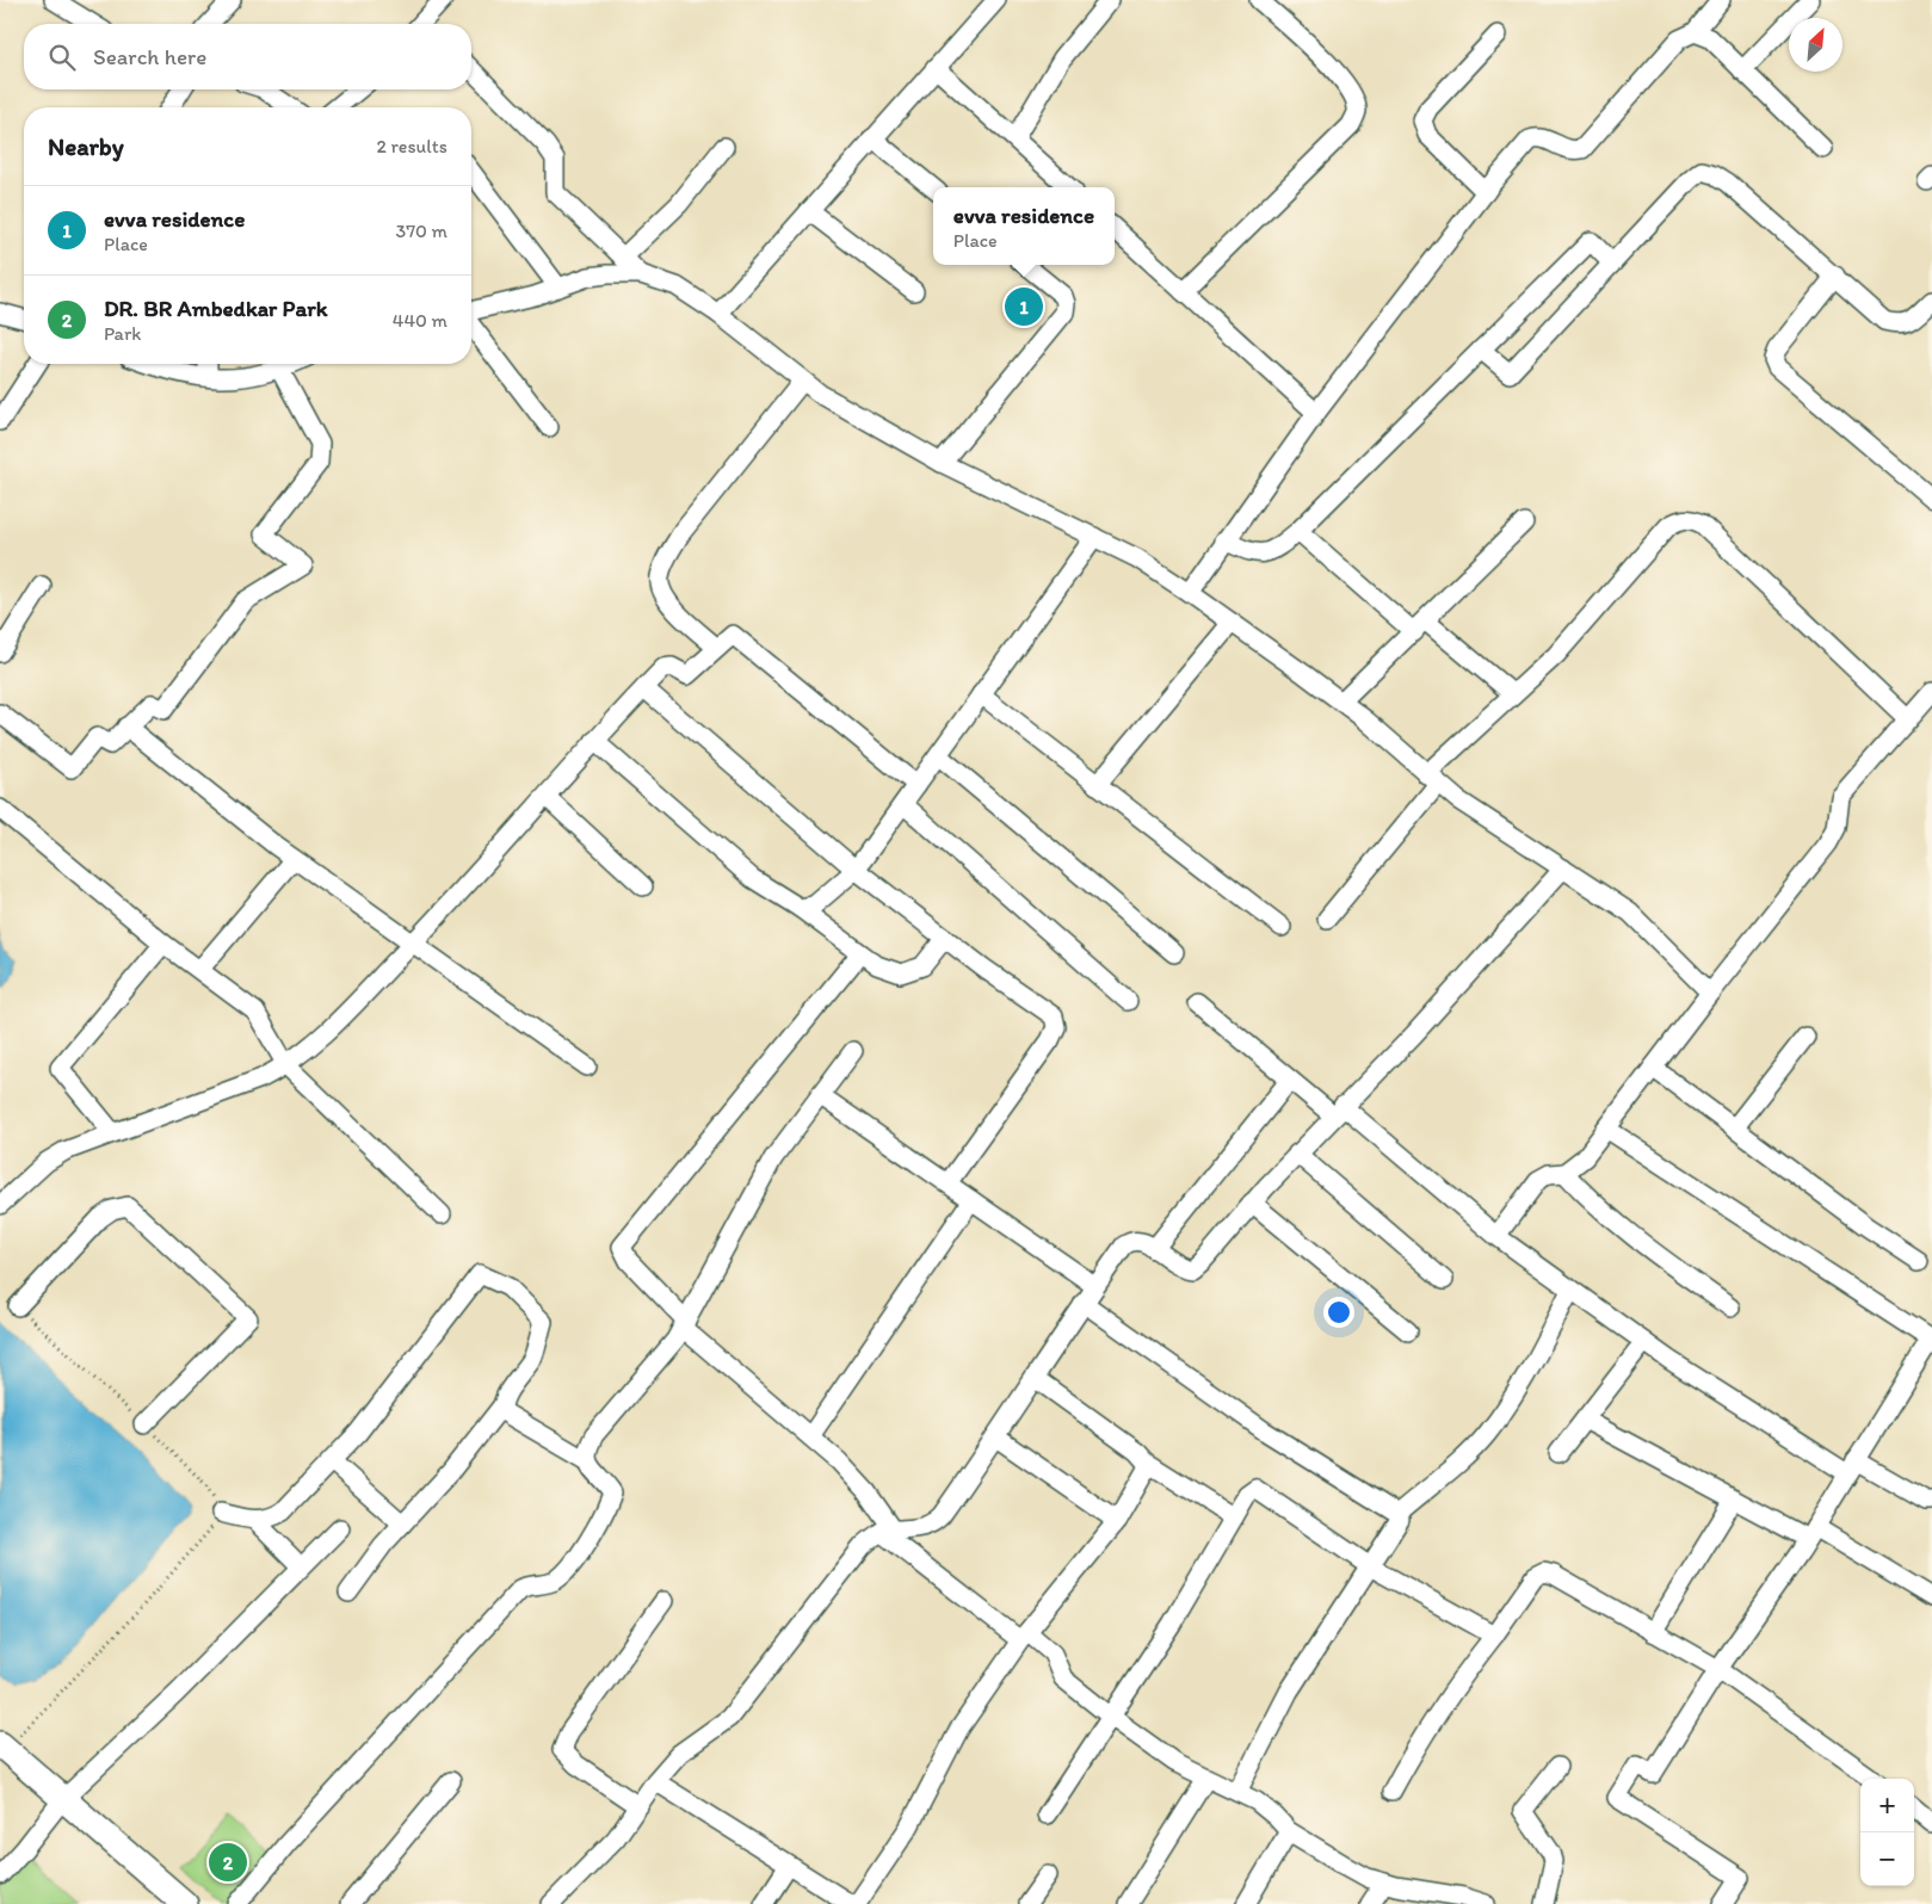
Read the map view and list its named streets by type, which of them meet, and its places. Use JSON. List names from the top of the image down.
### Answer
{
  "north": "top right",
  "page": {
    "search": "Search here",
    "heading": ["Nearby", "2 results"],
    "list": [
      {
        "mark": "1",
        "name": "evva residence",
        "note": "Place",
        "value": "370 m"
      },
      {
        "mark": "2",
        "name": "DR. BR Ambedkar Park",
        "note": "Park",
        "value": "440 m"
      }
    ],
    "popup": ["evva residence", "Place"],
    "pins": ["1", "2"],
    "map_buttons": ["+", "−"]
  }
}
